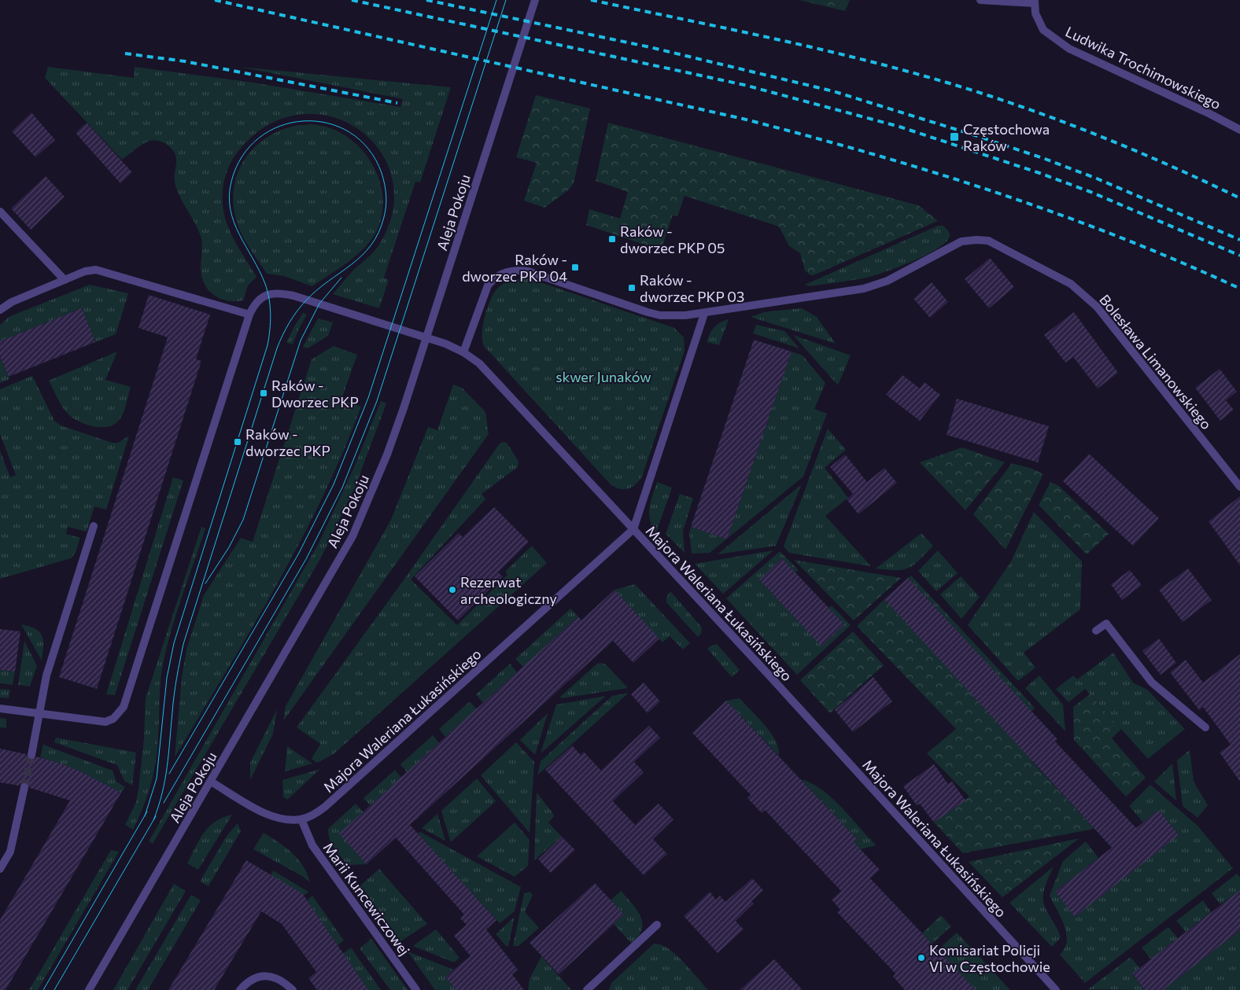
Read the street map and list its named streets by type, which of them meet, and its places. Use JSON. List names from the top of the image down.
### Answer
{
  "streets": {
    "street": [
      "Ludwika Trochimowskiego",
      "Aleja Pokoju",
      "Bolesława Limanowskiego",
      "Majora Waleriana Łukasińskiego",
      "Marii Kuncewiczowej"
    ]
  },
  "crossings": [
    ["Aleja Pokoju", "Majora Waleriana Łukasińskiego"],
    ["Majora Waleriana Łukasińskiego", "Marii Kuncewiczowej"]
  ],
  "parks": ["skwer Junaków"],
  "places": {
    "transit": [
      "Częstochowa Raków",
      "Raków - dworzec PKP 05",
      "Raków - dworzec PKP 04",
      "Raków - dworzec PKP 03",
      "Raków - Dworzec PKP",
      "Raków - dworzec PKP"
    ],
    "other": ["Rezerwat archeologiczny", "Komisariat Policji VI w Częstochowie"]
  }
}
